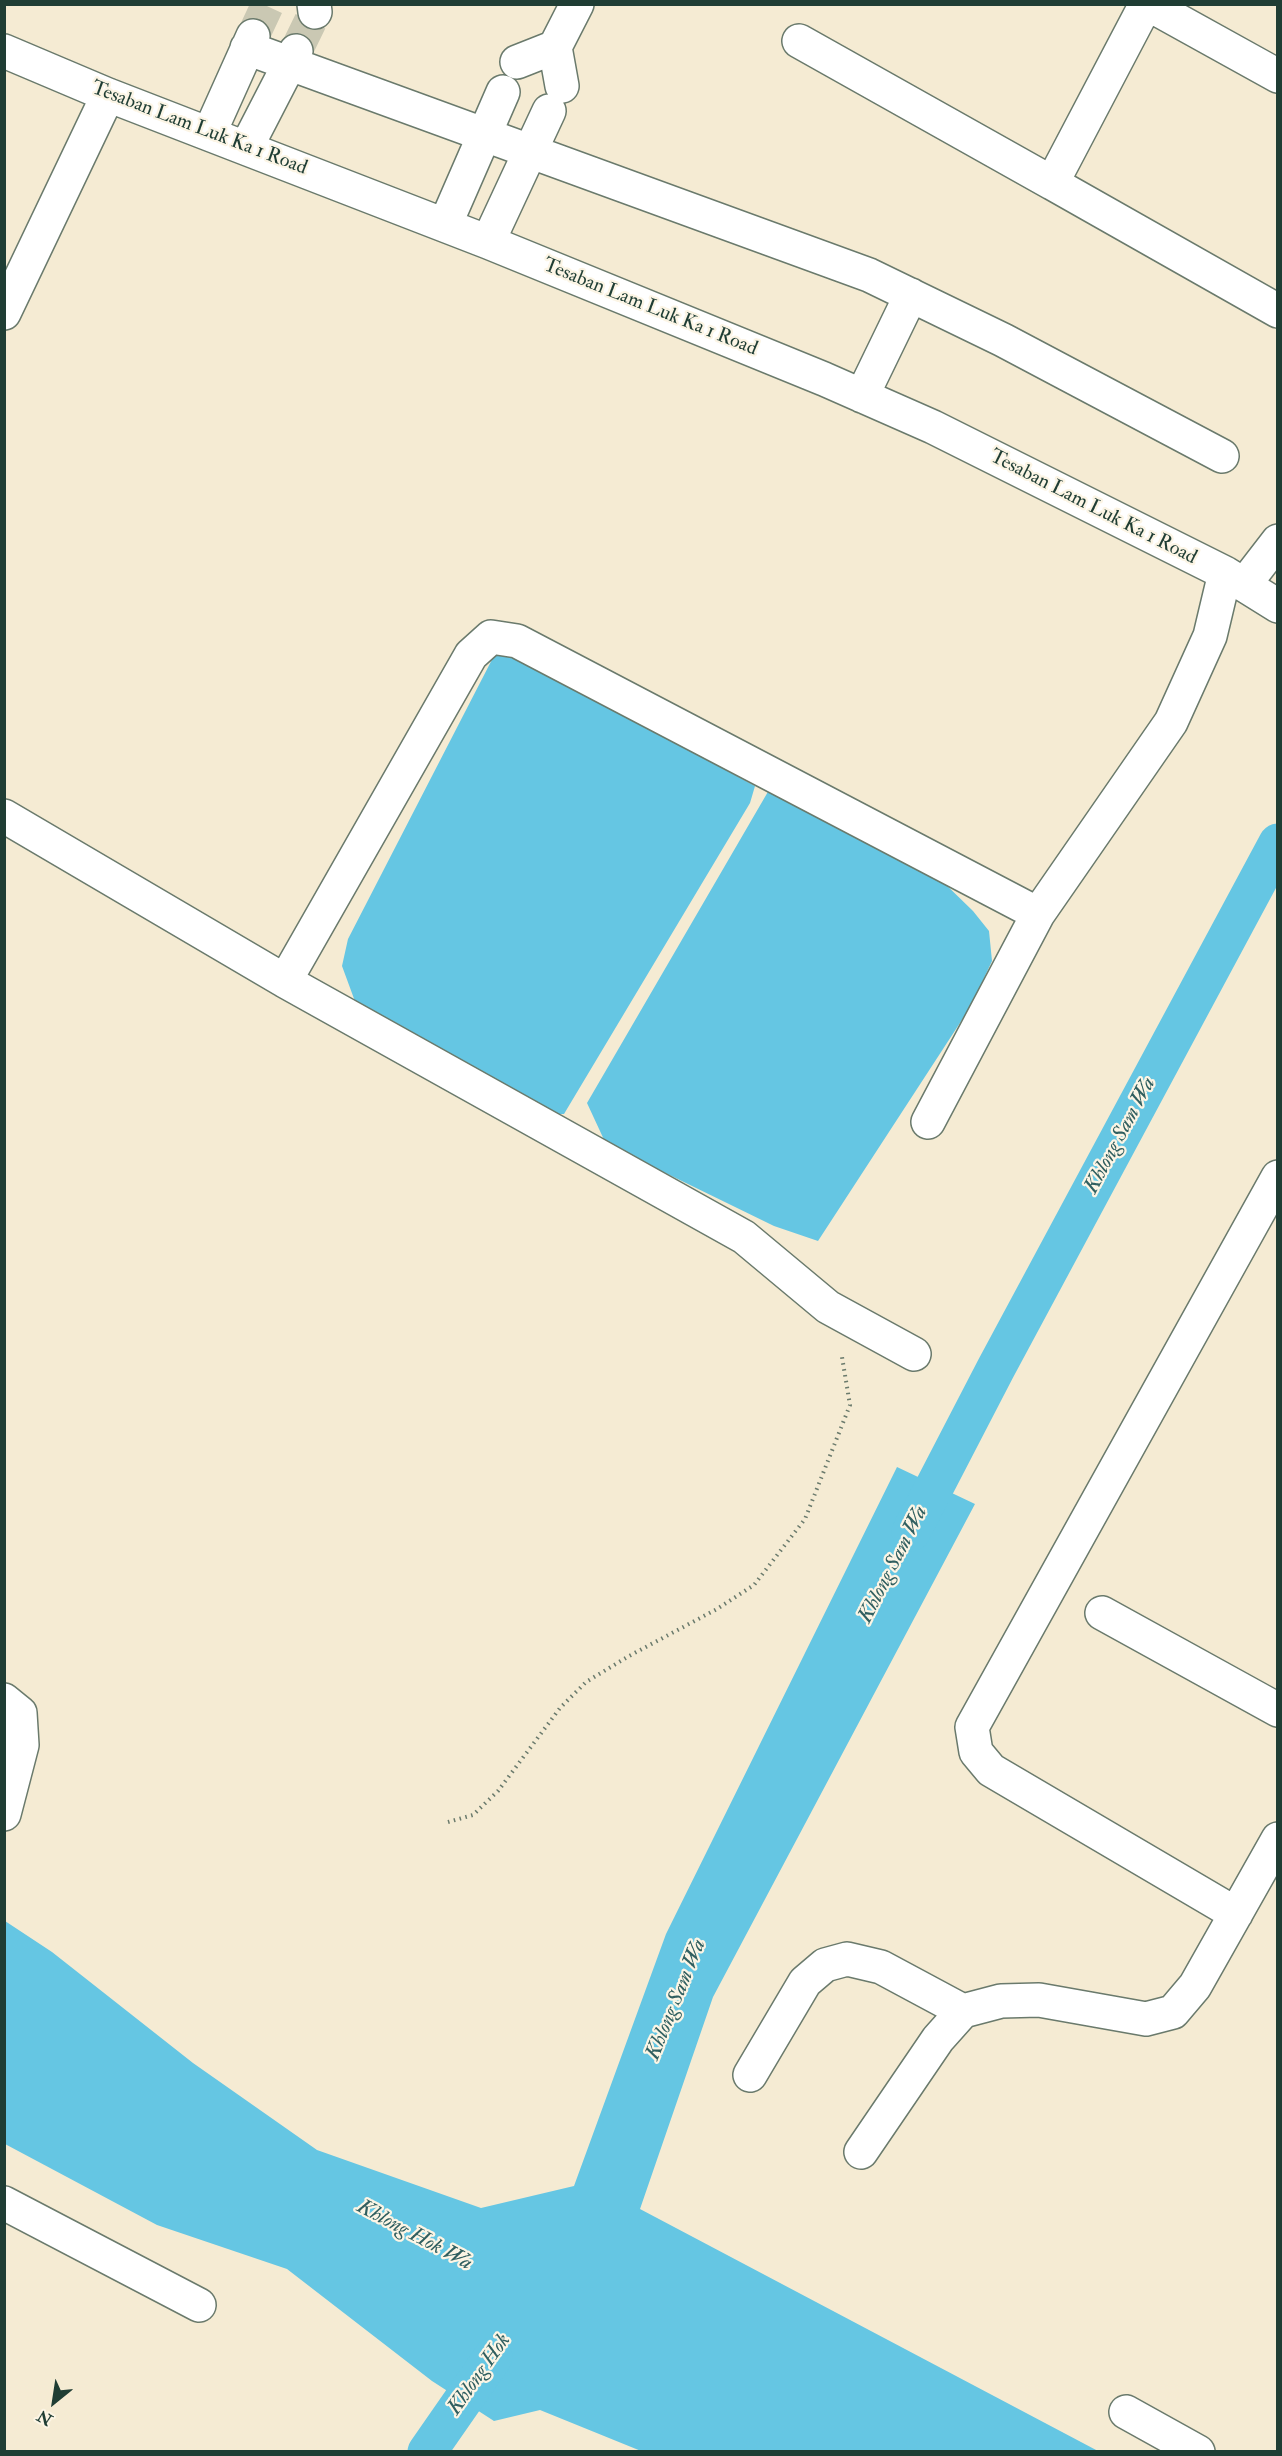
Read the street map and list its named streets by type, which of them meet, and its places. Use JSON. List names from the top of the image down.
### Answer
{
  "streets": {
    "street": ["Tesaban Lam Luk Ka 1 Road"]
  },
  "water": ["Khlong Sam Wa", "Khlong Hok Wa", "Khlong Hok"],
  "north": "bottom left"
}
